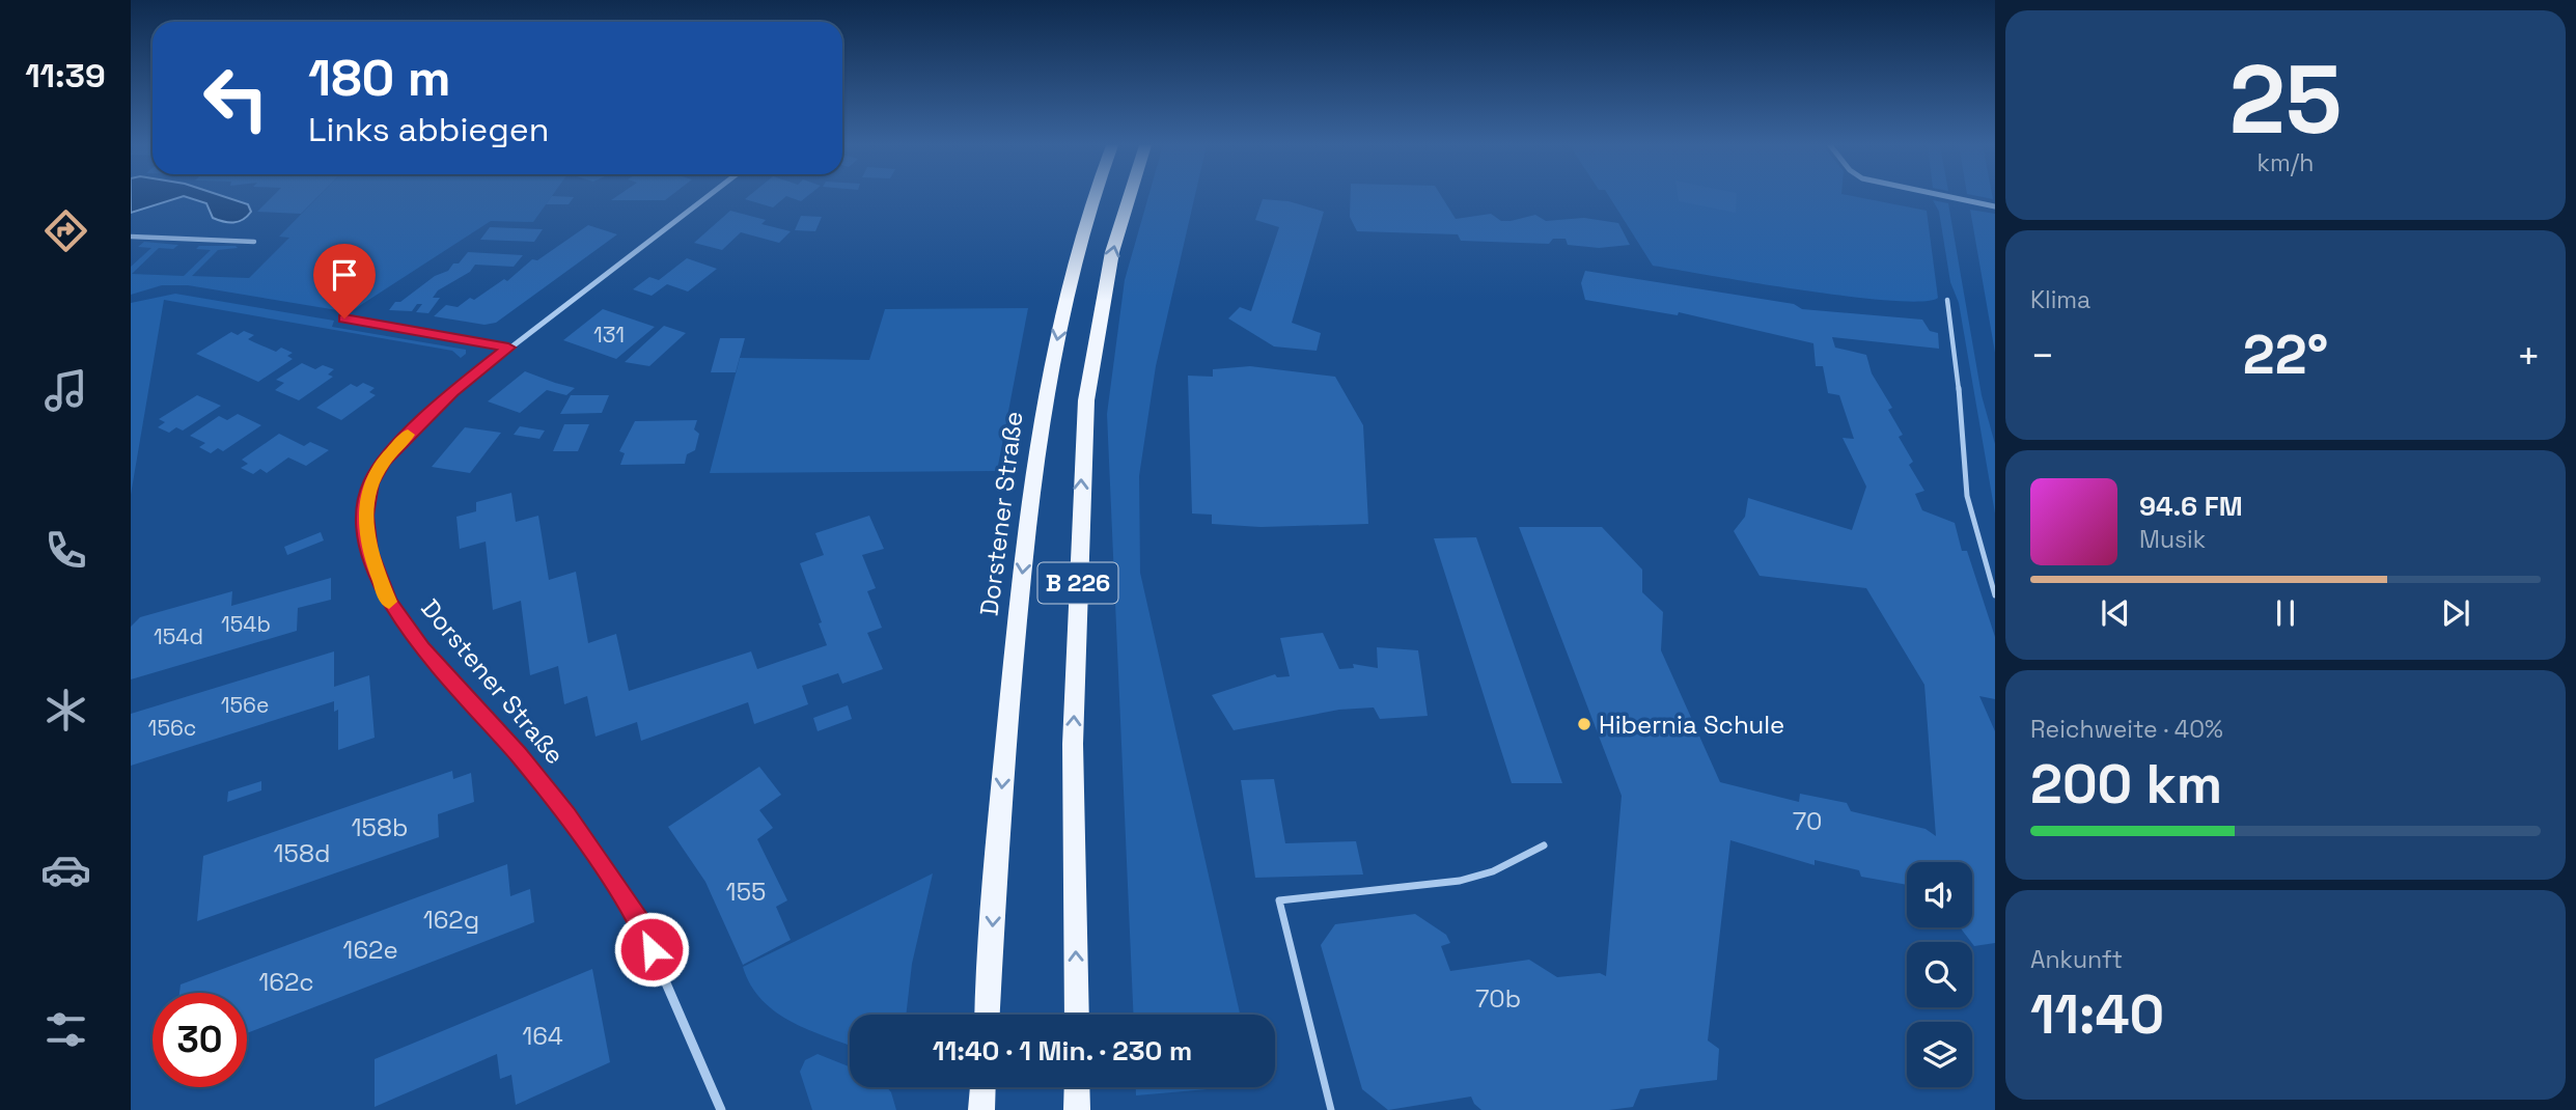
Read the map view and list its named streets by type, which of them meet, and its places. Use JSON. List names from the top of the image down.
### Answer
{
  "streets": {
    "main road": ["Dorstener Straße", "B 226"]
  },
  "places": ["Hibernia Schule"],
  "house_numbers": [
    "131",
    "154b",
    "154d",
    "156e",
    "156c",
    "70",
    "158b",
    "158d",
    "155",
    "162g",
    "162e",
    "162c",
    "70b",
    "164"
  ],
  "page": {
    "tabs": "11:39",
    "tile": [
      ["25", "km/h"],
      "Klima",
      ["Reichweite · 40%", "200 km"],
      ["Ankunft", "11:40"]
    ],
    "turn": ["180 m", "Links abbiegen"],
    "heat": ["−", "22°", "+"],
    "song": ["94.6 FM", "Musik"],
    "limit": "30",
    "trip": "11:40 · 1 Min. · 230 m"
  }
}
